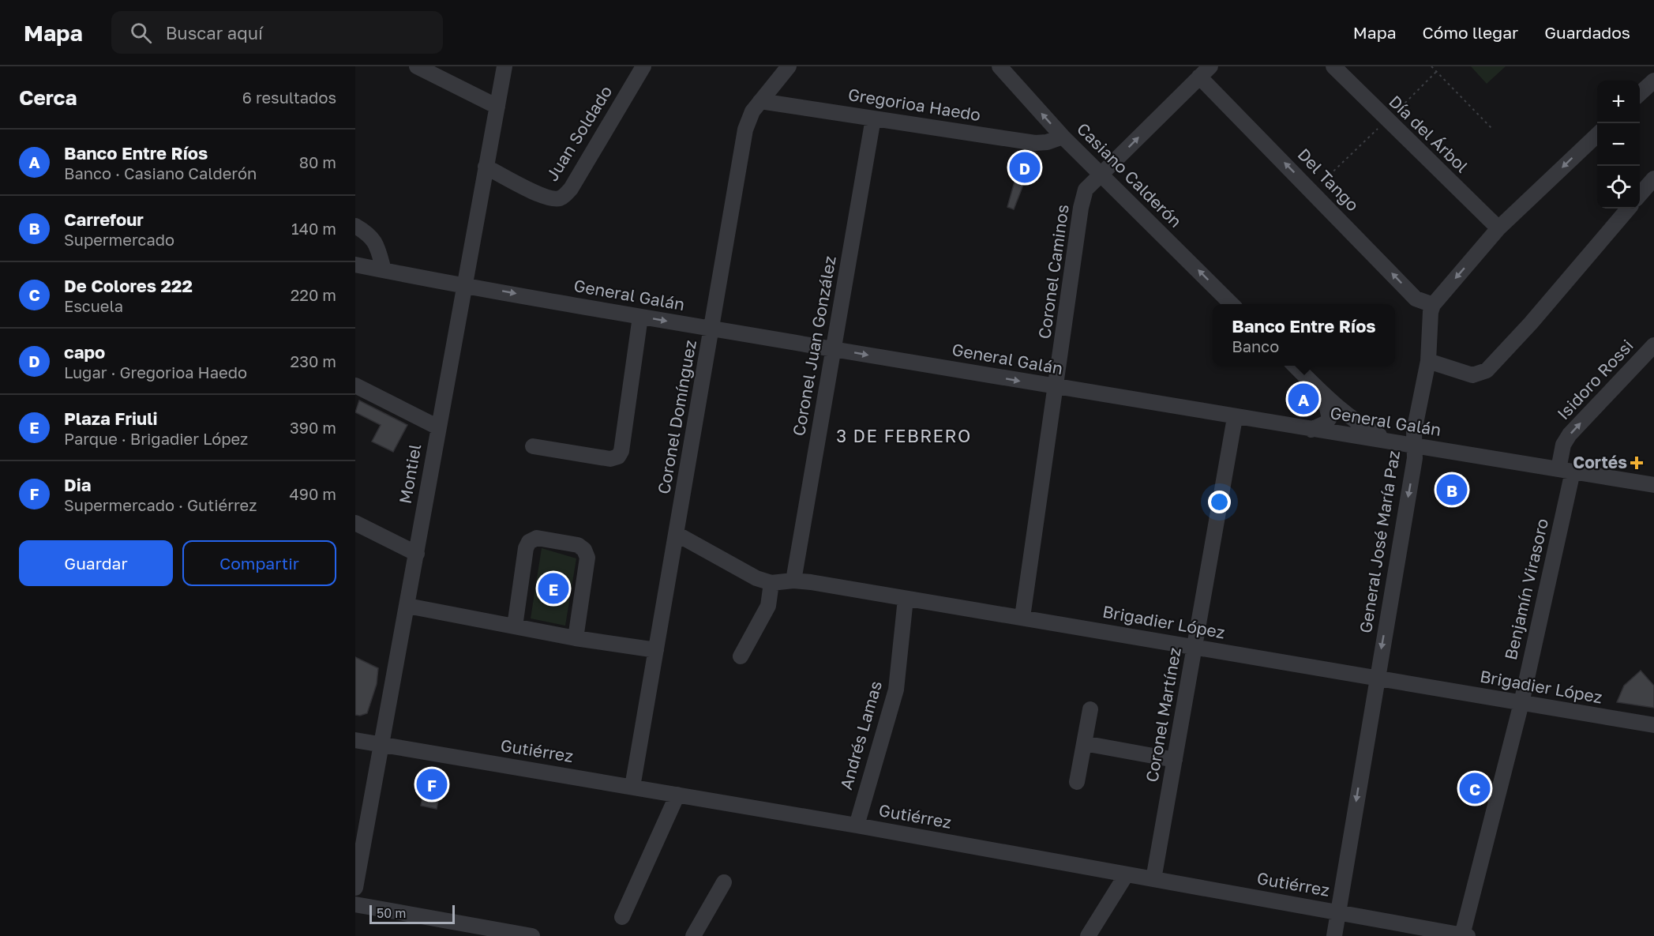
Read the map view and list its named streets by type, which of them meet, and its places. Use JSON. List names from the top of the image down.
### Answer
{
  "streets": {
    "street": [
      "Gregorioa Haedo",
      "Juan Soldado",
      "Día del Árbol",
      "Casiano Calderón",
      "Del Tango",
      "Coronel Caminos",
      "General Galán",
      "Coronel Juan González",
      "Isidoro Rossi",
      "Coronel Domínguez",
      "Montiel",
      "General José María Paz",
      "Benjamín Virasoro",
      "Brigadier López",
      "Coronel Martínez",
      "Andrés Lamas",
      "Gutiérrez"
    ]
  },
  "crossings": [
    ["Gregorioa Haedo", "Casiano Calderón"],
    ["Gregorioa Haedo", "Coronel Juan González"],
    ["Gregorioa Haedo", "Coronel Domínguez"],
    ["Juan Soldado", "Montiel"],
    ["Casiano Calderón", "Coronel Caminos"],
    ["Del Tango", "Coronel Caminos"],
    ["Del Tango", "General José María Paz"],
    ["Coronel Caminos", "General Galán"],
    ["Coronel Caminos", "Brigadier López"],
    ["General Galán", "Coronel Juan González"],
    ["General Galán", "Isidoro Rossi"],
    ["General Galán", "Coronel Domínguez"],
    ["General Galán", "Montiel"],
    ["General Galán", "General José María Paz"],
    ["General Galán", "Benjamín Virasoro"],
    ["General Galán", "Coronel Martínez"],
    ["Coronel Juan González", "Brigadier López"],
    ["Isidoro Rossi", "Benjamín Virasoro"],
    ["Coronel Domínguez", "Brigadier López"],
    ["Coronel Domínguez", "Gutiérrez"],
    ["Montiel", "Gutiérrez"],
    ["General José María Paz", "Brigadier López"],
    ["General José María Paz", "Gutiérrez"],
    ["Benjamín Virasoro", "Brigadier López"],
    ["Benjamín Virasoro", "Gutiérrez"],
    ["Brigadier López", "Coronel Martínez"],
    ["Brigadier López", "Andrés Lamas"],
    ["Coronel Martínez", "Gutiérrez"],
    ["Andrés Lamas", "Gutiérrez"]
  ],
  "one_way": [
    "Casiano Calderón",
    "General Galán",
    "Isidoro Rossi",
    "General José María Paz"
  ],
  "districts": ["3 DE FEBRERO"],
  "places": {
    "health": ["Cortés"]
  },
  "scale_bar": "50 m",
  "page": {
    "header": "Mapa",
    "search": "Buscar aquí",
    "nav": ["Mapa", "Cómo llegar", "Guardados"],
    "heading": ["Cerca", "6 resultados"],
    "map_buttons": ["+", "−"],
    "list": [
      {
        "mark": "A",
        "name": "Banco Entre Ríos",
        "note": "Banco · Casiano Calderón",
        "value": "80 m"
      },
      {
        "mark": "B",
        "name": "Carrefour",
        "note": "Supermercado",
        "value": "140 m"
      },
      {
        "mark": "C",
        "name": "De Colores 222",
        "note": "Escuela",
        "value": "220 m"
      },
      {
        "mark": "D",
        "name": "capo",
        "note": "Lugar · Gregorioa Haedo",
        "value": "230 m"
      },
      {
        "mark": "E",
        "name": "Plaza Friuli",
        "note": "Parque · Brigadier López",
        "value": "390 m"
      },
      {
        "mark": "F",
        "name": "Dia",
        "note": "Supermercado · Gutiérrez",
        "value": "490 m"
      }
    ],
    "pins": [
      "D",
      "A",
      "B",
      "E",
      "F",
      "C"
    ],
    "popup": ["Banco Entre Ríos", "Banco"],
    "buttons": ["Guardar", "Compartir"],
    "scale": "50 m"
  }
}
